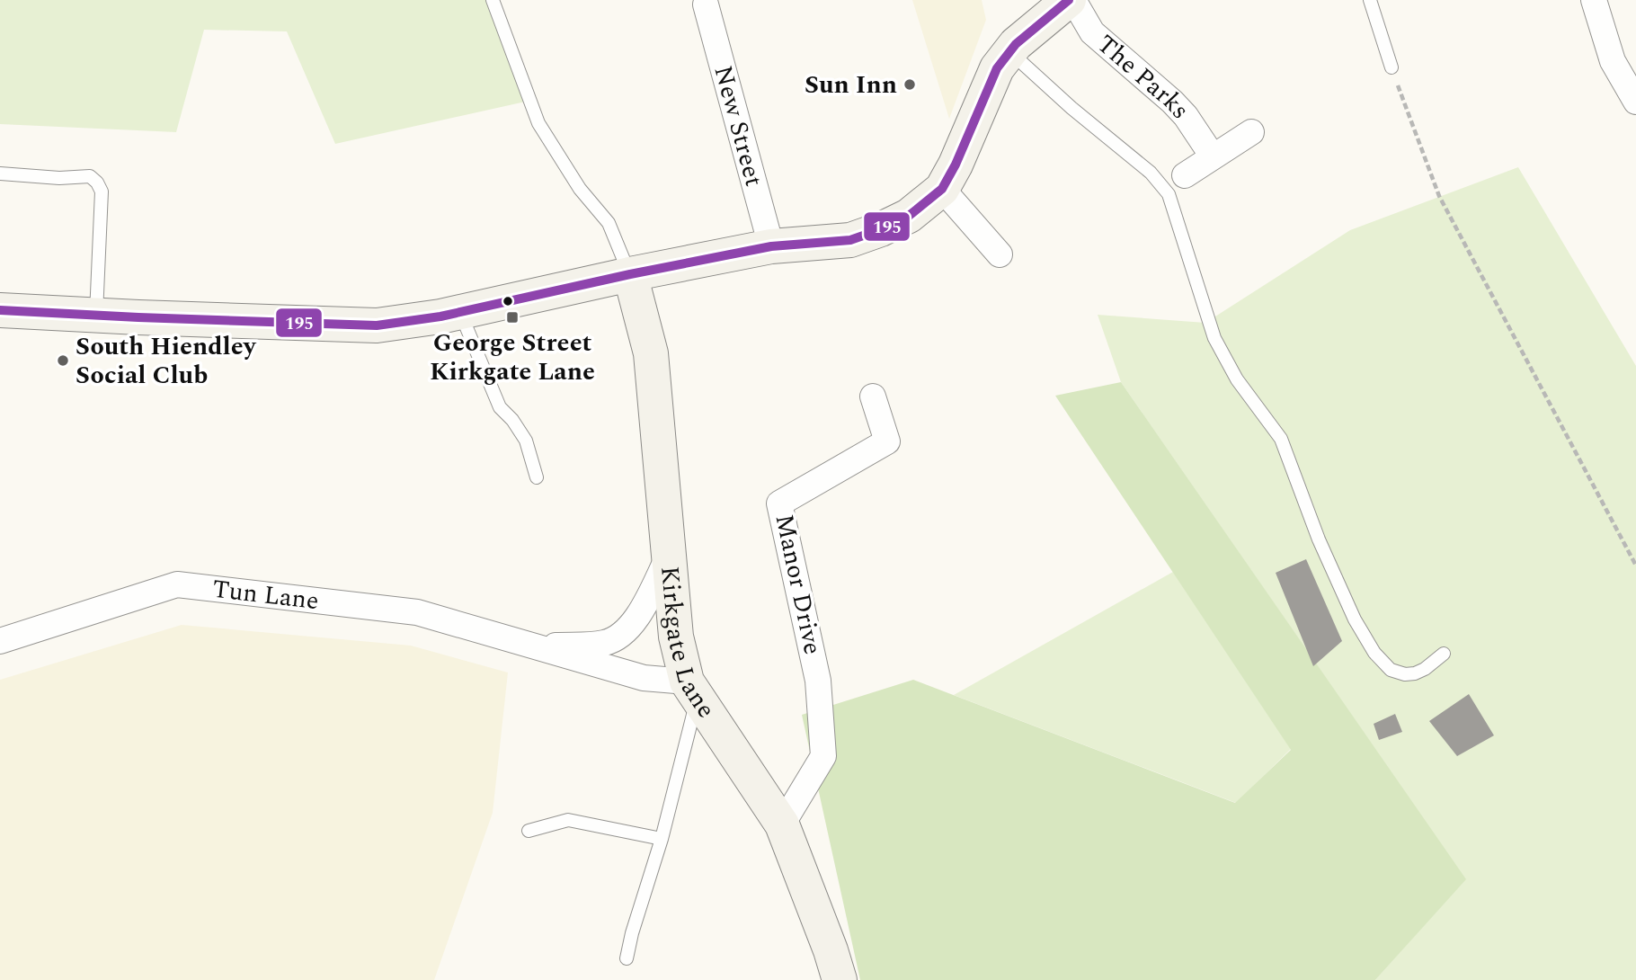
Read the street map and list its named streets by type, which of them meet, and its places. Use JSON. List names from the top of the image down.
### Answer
{
  "streets": {
    "street": [
      "The Parks",
      "New Street",
      "Manor Drive",
      "Tun Lane",
      "Kirkgate Lane"
    ]
  },
  "crossings": [
    ["Manor Drive", "Kirkgate Lane"],
    ["Tun Lane", "Kirkgate Lane"]
  ],
  "places": {
    "other": ["Sun Inn", "South Hiendley Social Club"],
    "transit": ["George Street Kirkgate Lane"]
  },
  "lines": ["transit line 195"]
}
